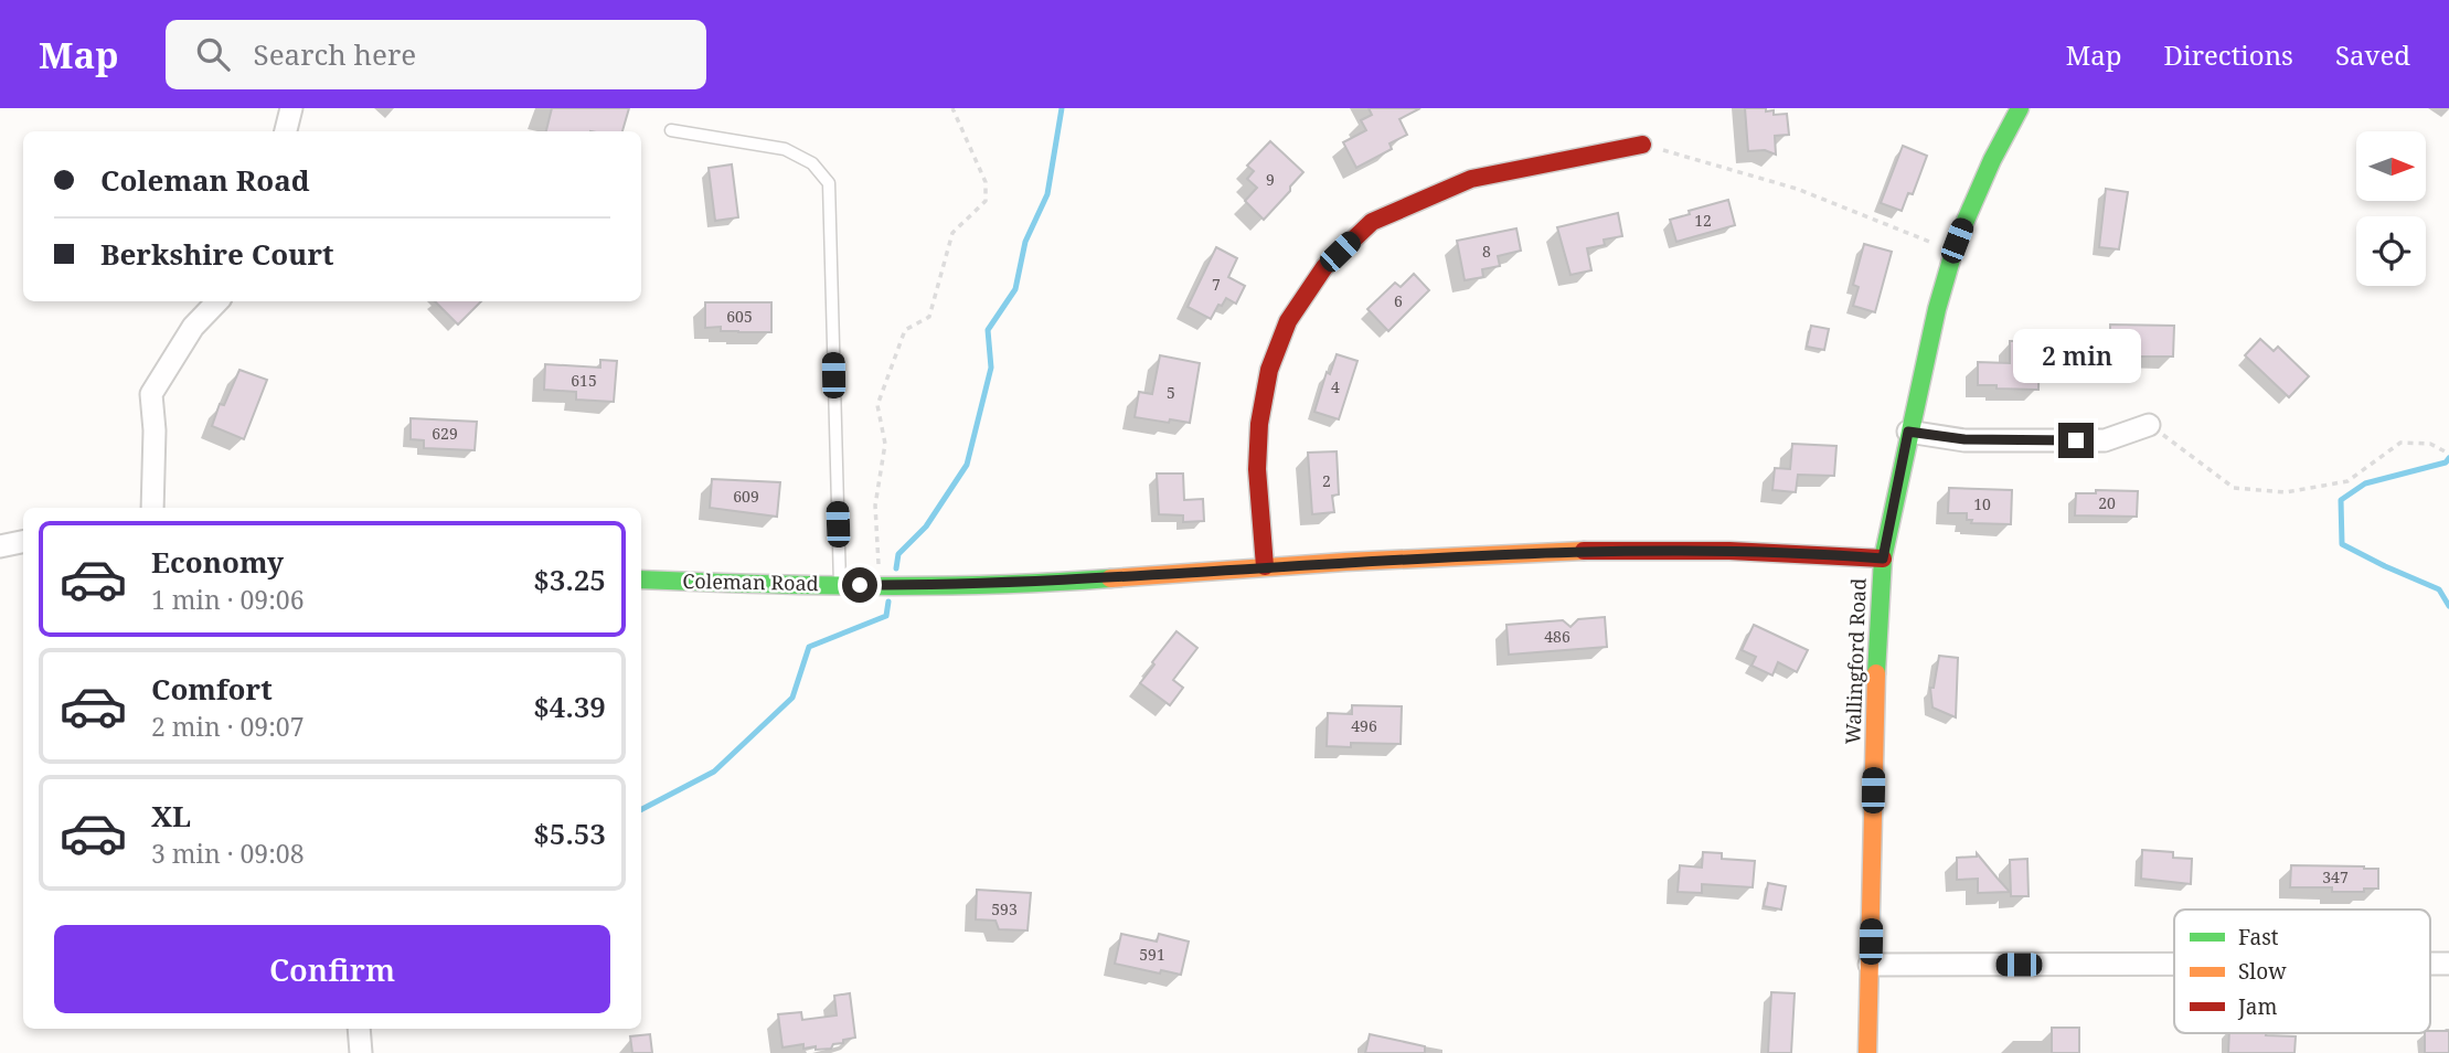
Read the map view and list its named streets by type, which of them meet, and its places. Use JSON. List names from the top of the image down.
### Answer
{
  "streets": {
    "street": ["Coleman Road", "Wallingford Road"]
  },
  "crossings": [
    ["Coleman Road", "Wallingford Road"]
  ],
  "house_numbers": [
    "9",
    "12",
    "8",
    "7",
    "6",
    "605",
    "615",
    "4",
    "5",
    "629",
    "2",
    "609",
    "20",
    "10",
    "486",
    "496",
    "347",
    "593",
    "591"
  ],
  "legend": ["Fast", "Slow", "Jam"],
  "north": "right",
  "page": {
    "header": "Map",
    "search": "Search here",
    "nav": ["Map", "Directions", "Saved"],
    "banner": ["Coleman Road", "Berkshire Court"],
    "bubble": "2 min",
    "list": [
      {
        "name": "Economy",
        "note": "1 min · 09:06",
        "value": "$3.25"
      },
      {
        "name": "Comfort",
        "note": "2 min · 09:07",
        "value": "$4.39"
      },
      {
        "name": "XL",
        "note": "3 min · 09:08",
        "value": "$5.53"
      }
    ],
    "buttons": "Confirm"
  }
}
